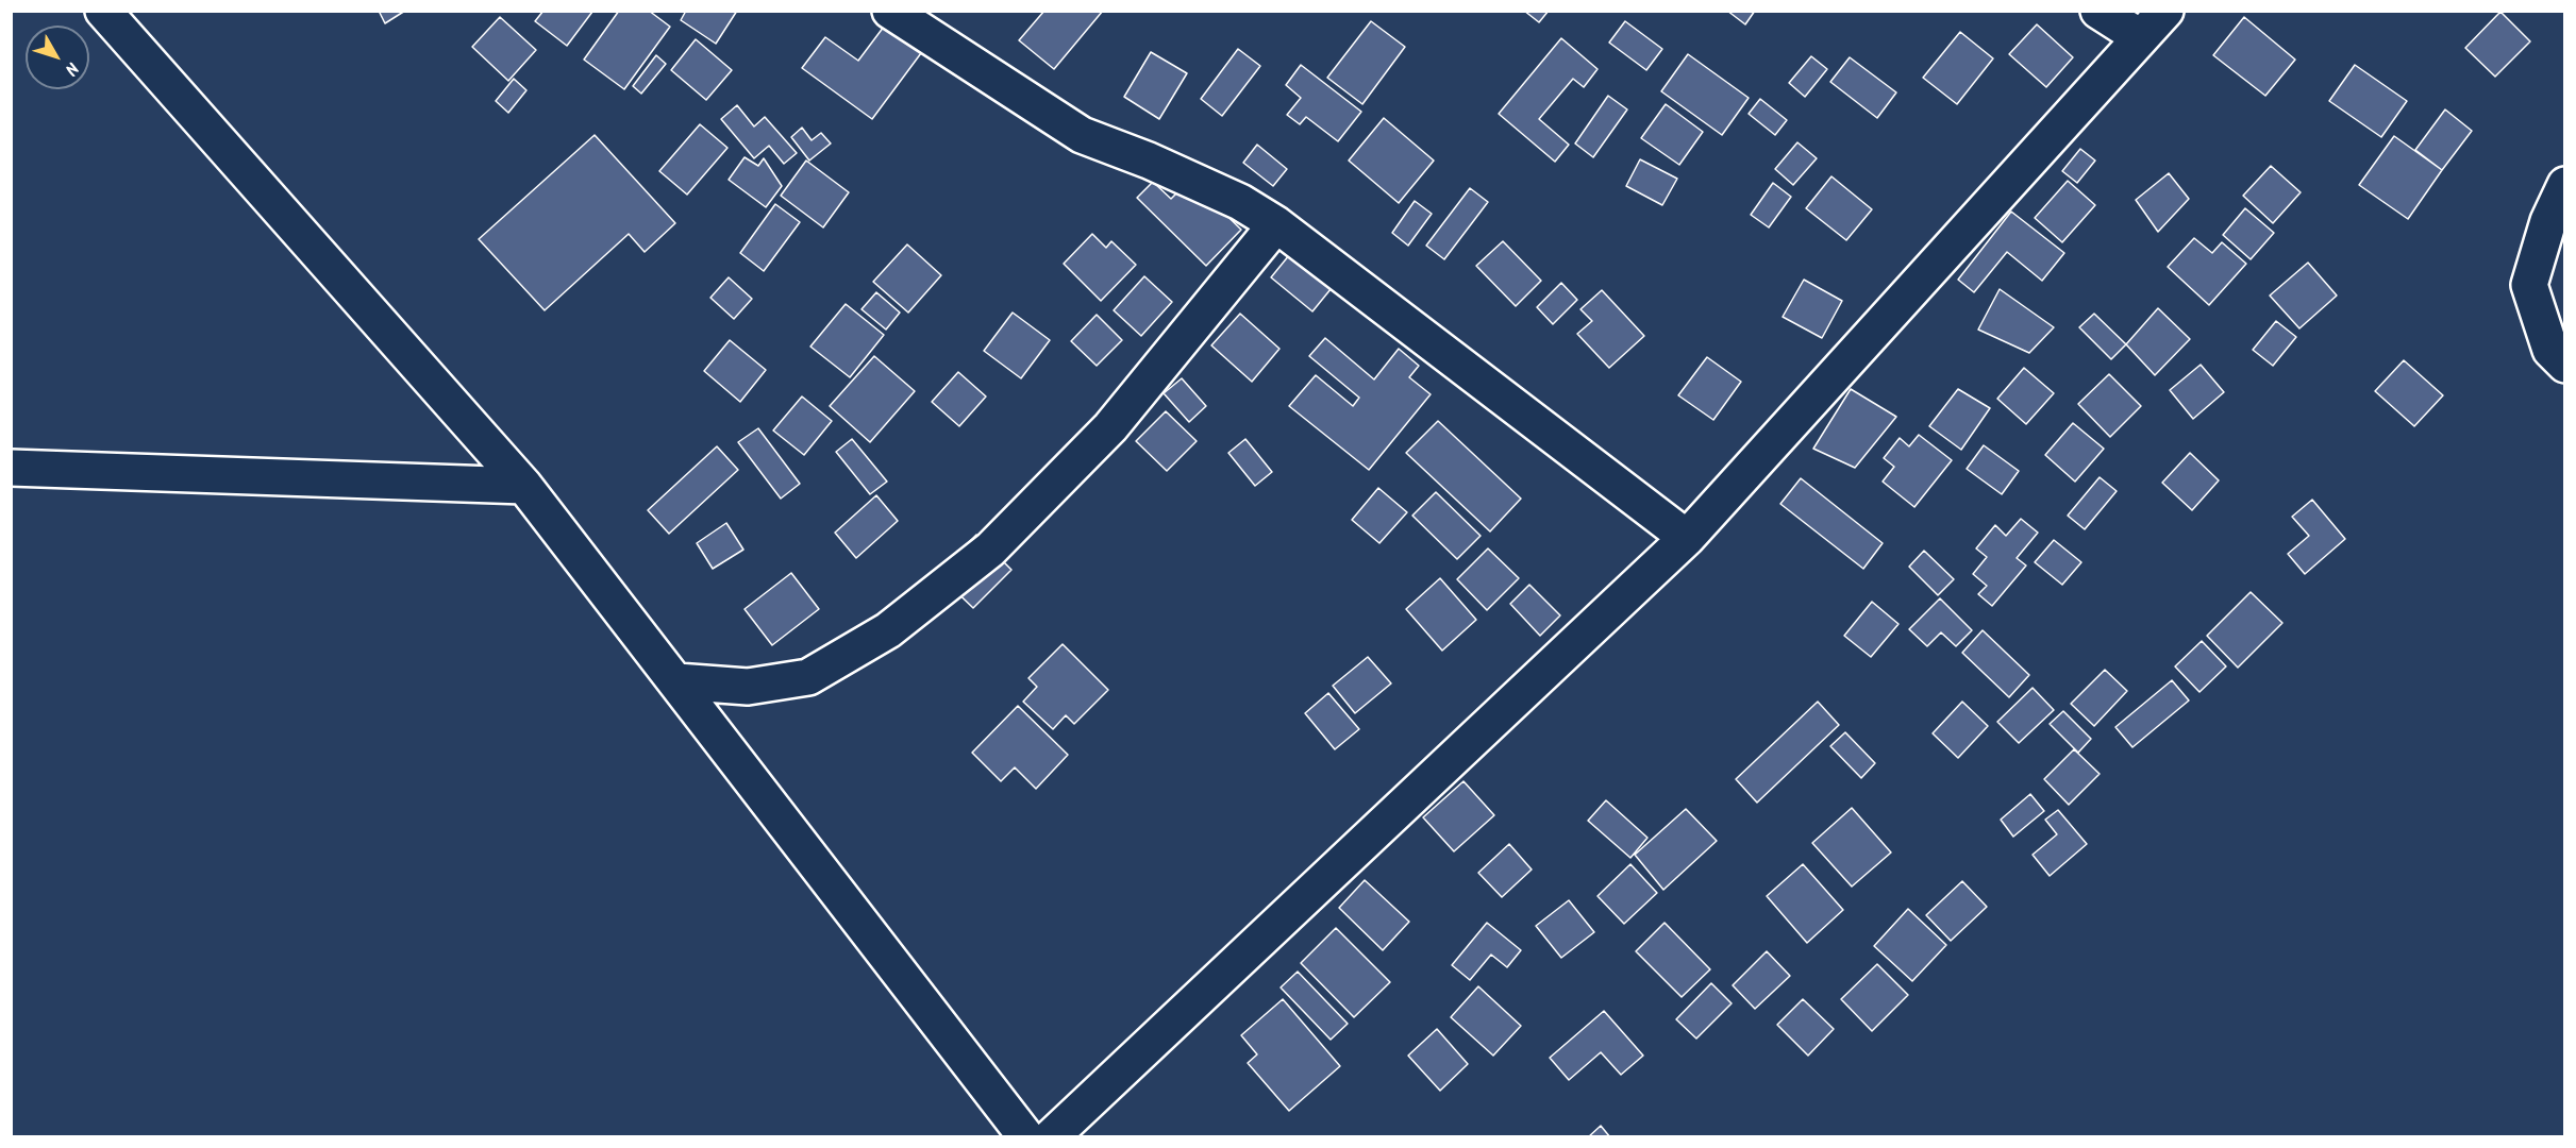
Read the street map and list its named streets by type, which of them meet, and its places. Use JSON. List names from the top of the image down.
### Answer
{
  "north": "bottom right"
}
